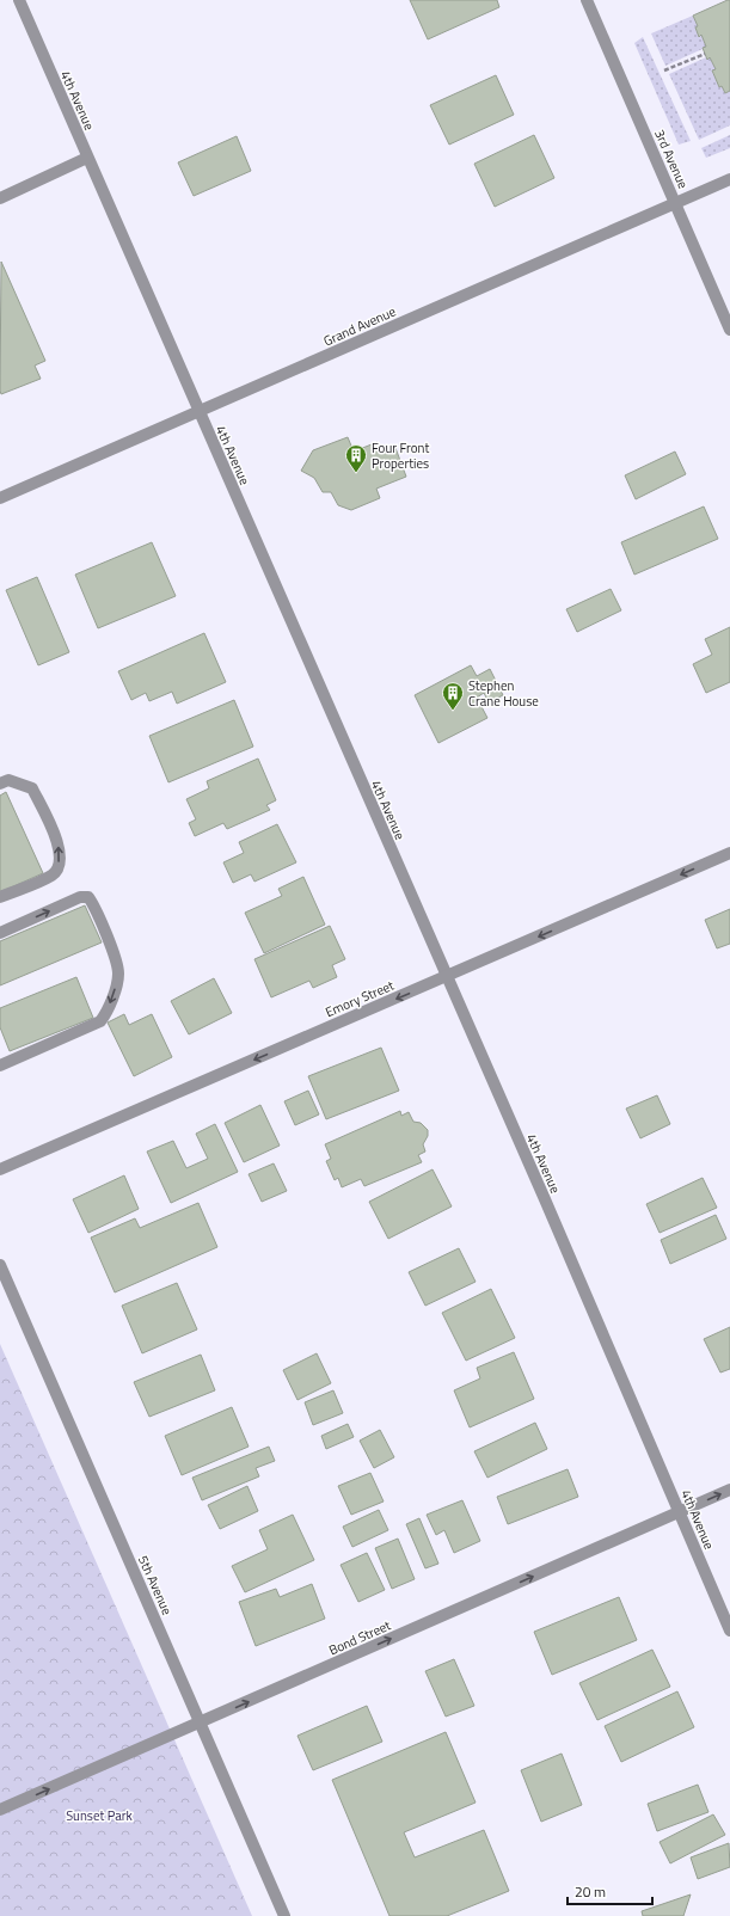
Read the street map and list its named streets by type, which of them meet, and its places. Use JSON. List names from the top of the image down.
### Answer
{
  "streets": {
    "street": [
      "4th Avenue",
      "3rd Avenue",
      "Grand Avenue",
      "Emory Street",
      "5th Avenue",
      "Bond Street"
    ]
  },
  "crossings": [
    ["4th Avenue", "Grand Avenue"],
    ["4th Avenue", "Emory Street"],
    ["4th Avenue", "Bond Street"],
    ["3rd Avenue", "Grand Avenue"],
    ["5th Avenue", "Bond Street"]
  ],
  "one_way": ["Emory Street", "Bond Street"],
  "parks": ["Sunset Park"],
  "places": {
    "building": ["Four Front Properties", "Stephen Crane House"]
  },
  "scale_bar": "20 m"
}
